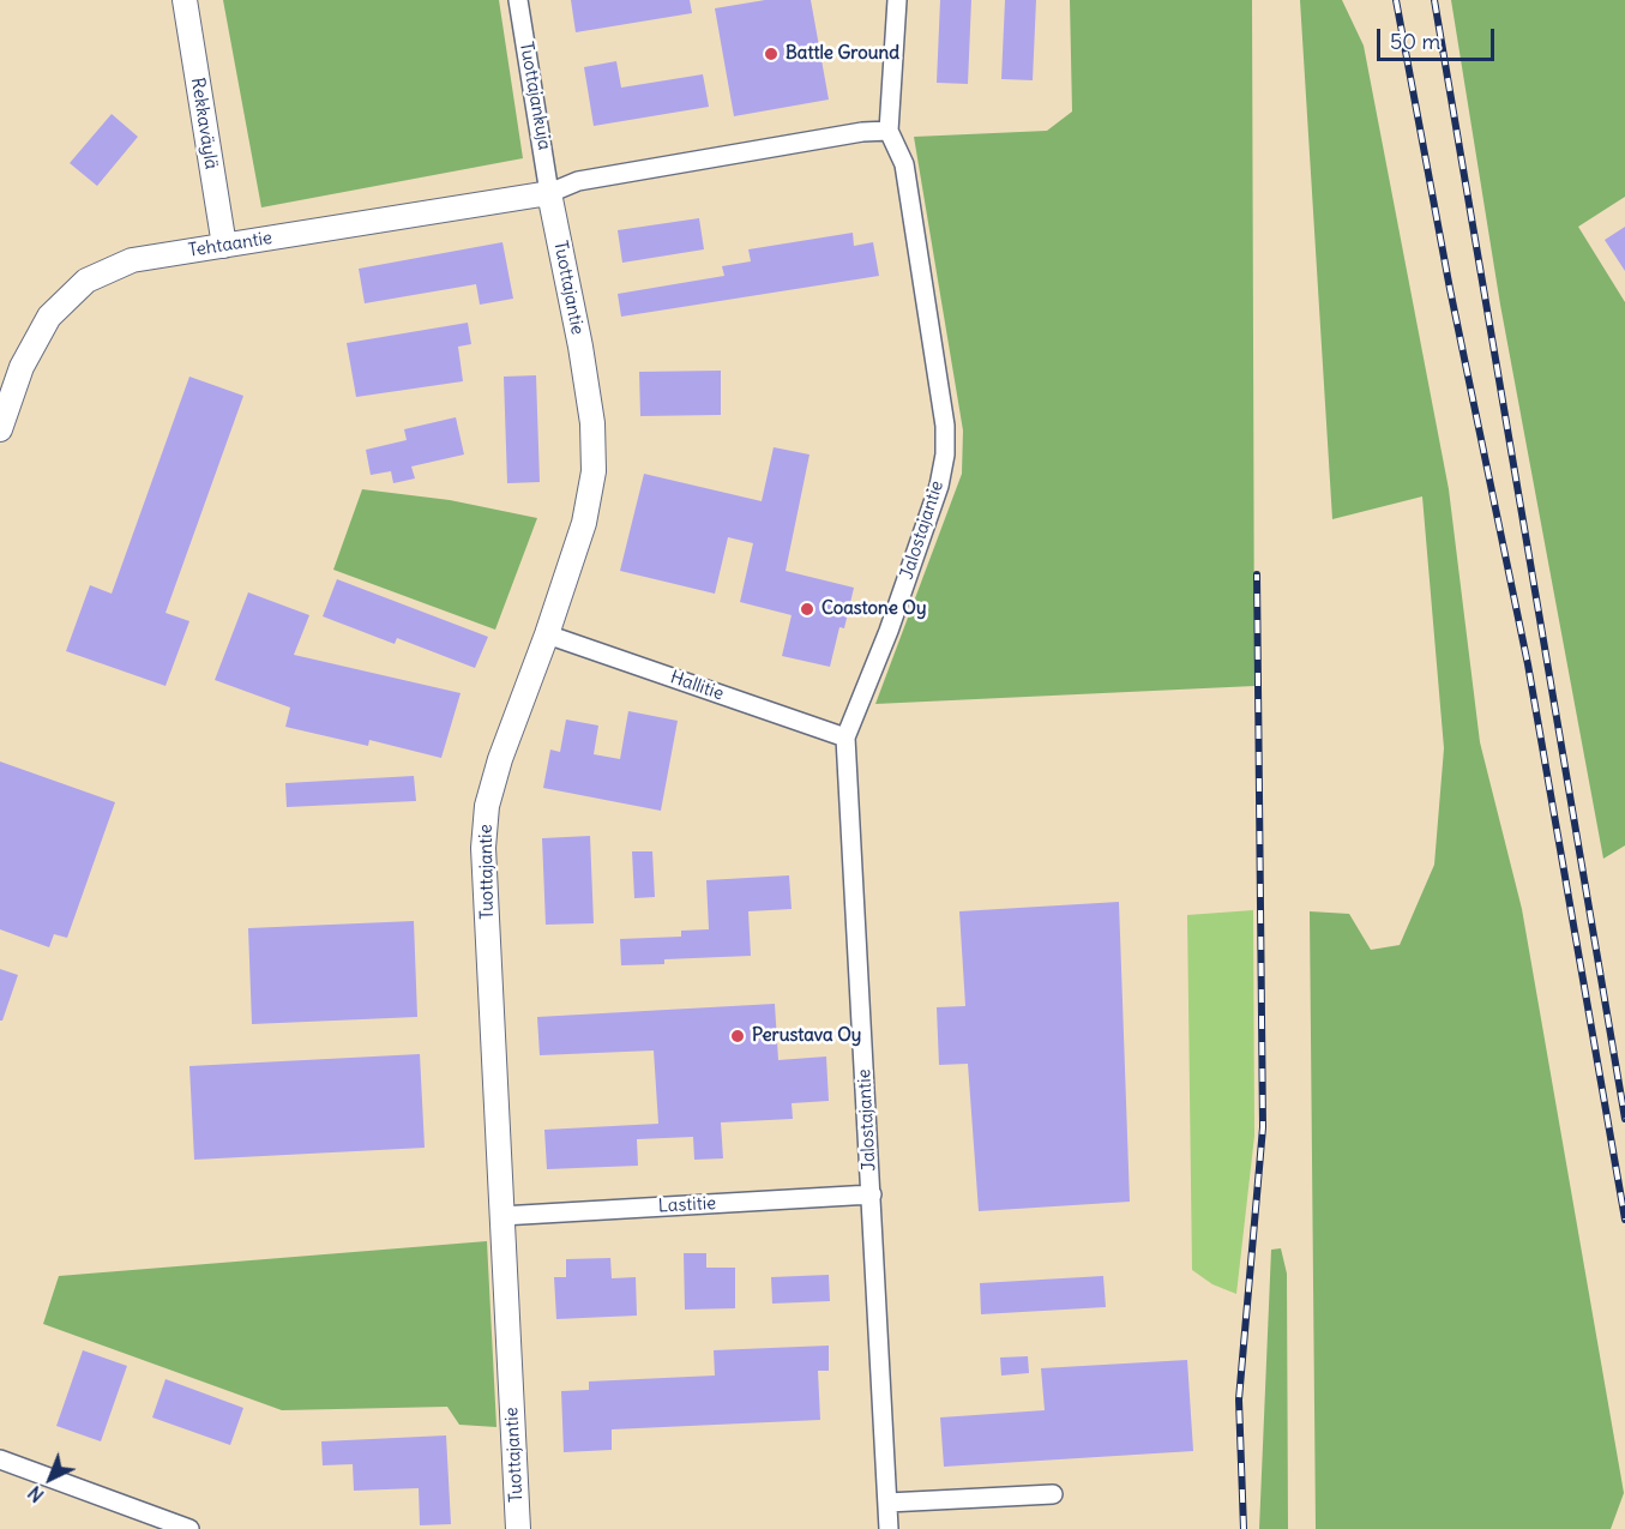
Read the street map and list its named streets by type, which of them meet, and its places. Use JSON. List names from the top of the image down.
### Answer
{
  "streets": {
    "street": [
      "Tuottajankuja",
      "Rekkaväylä",
      "Tehtaantie",
      "Tuottajantie",
      "Jalostajantie",
      "Hallitie",
      "Lastitie"
    ]
  },
  "crossings": [
    ["Tuottajankuja", "Tehtaantie"],
    ["Tuottajankuja", "Tuottajantie"],
    ["Rekkaväylä", "Tehtaantie"],
    ["Tehtaantie", "Tuottajantie"],
    ["Tuottajantie", "Hallitie"],
    ["Tuottajantie", "Lastitie"],
    ["Jalostajantie", "Hallitie"],
    ["Jalostajantie", "Lastitie"]
  ],
  "places": ["Battle Ground", "Coastone Oy", "Perustava Oy"],
  "scale_bar": "50 m",
  "north": "bottom left"
}
